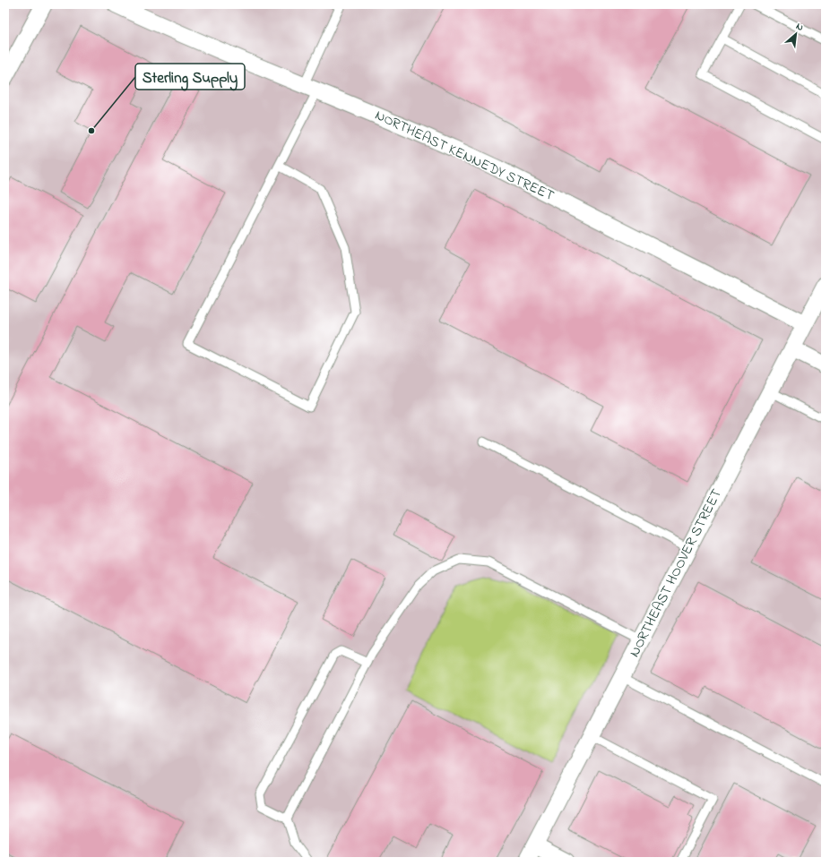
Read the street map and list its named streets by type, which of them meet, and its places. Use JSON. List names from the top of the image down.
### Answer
{
  "streets": {
    "street": ["NORTHEAST KENNEDY STREET", "NORTHEAST HOOVER STREET"]
  },
  "crossings": [
    ["NORTHEAST KENNEDY STREET", "NORTHEAST HOOVER STREET"]
  ],
  "places": ["Sterling Supply"],
  "north": "top right"
}
